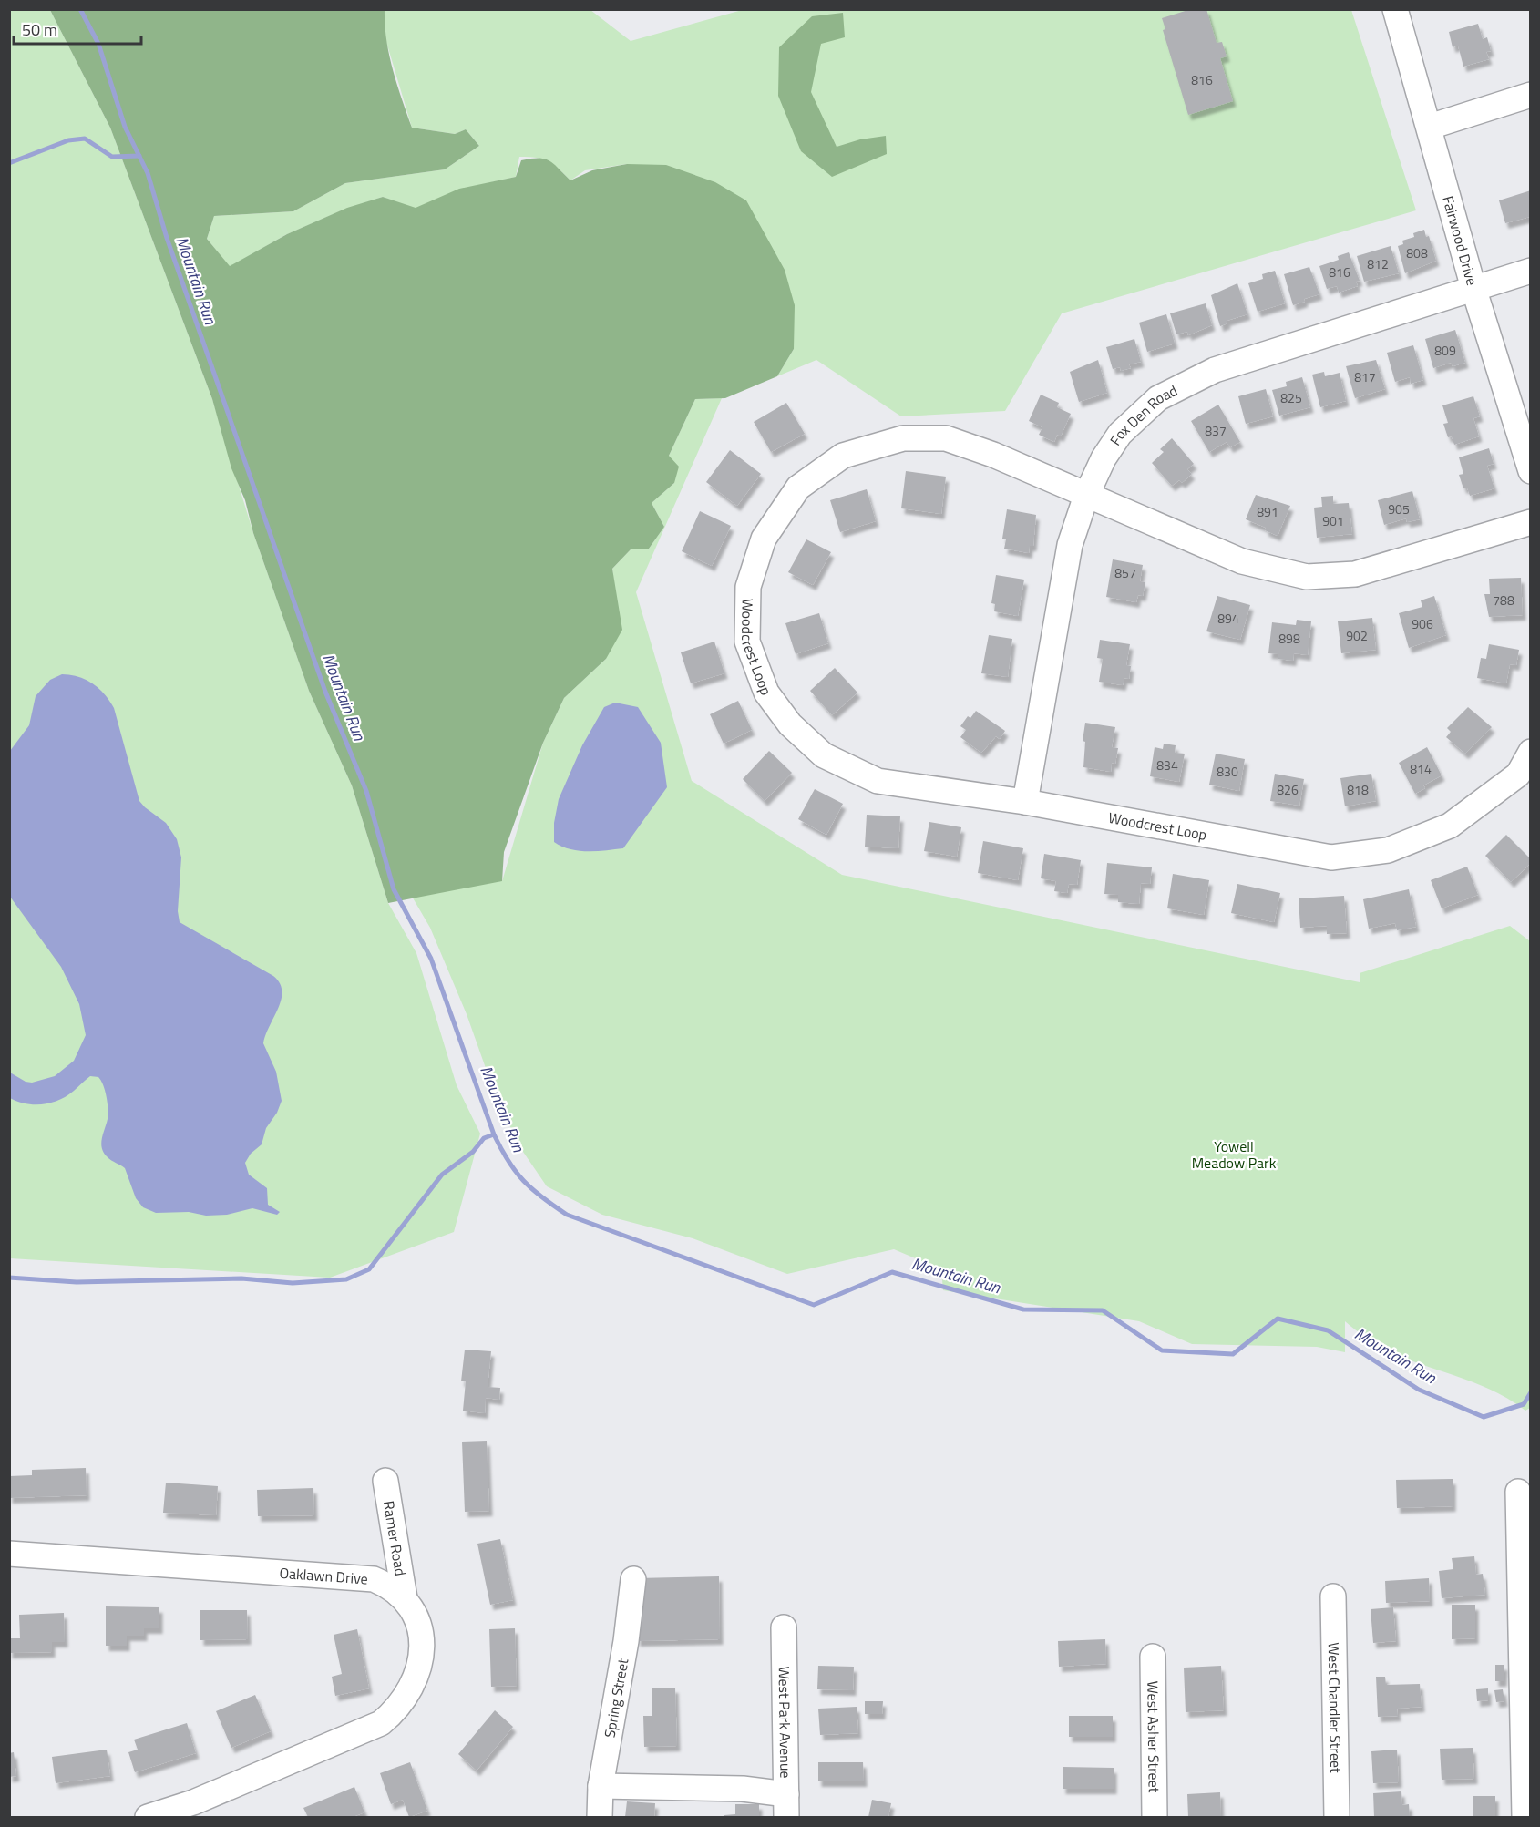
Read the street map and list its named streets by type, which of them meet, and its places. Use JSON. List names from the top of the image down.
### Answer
{
  "streets": {
    "street": [
      "Fairwood Drive",
      "Fox Den Road",
      "Woodcrest Loop",
      "Ramer Road",
      "Oaklawn Drive",
      "Spring Street",
      "West Chandler Street",
      "West Park Avenue",
      "West Asher Street"
    ]
  },
  "crossings": [
    ["Fairwood Drive", "Fox Den Road"],
    ["Fox Den Road", "Woodcrest Loop"],
    ["Ramer Road", "Oaklawn Drive"]
  ],
  "water": ["Mountain Run"],
  "parks": ["Yowell Meadow Park"],
  "house_numbers": [
    "816",
    "808",
    "812",
    "816",
    "809",
    "817",
    "825",
    "837",
    "905",
    "891",
    "901",
    "857",
    "788",
    "894",
    "906",
    "902",
    "898",
    "834",
    "814",
    "830",
    "826",
    "818"
  ],
  "scale_bar": "50 m"
}
